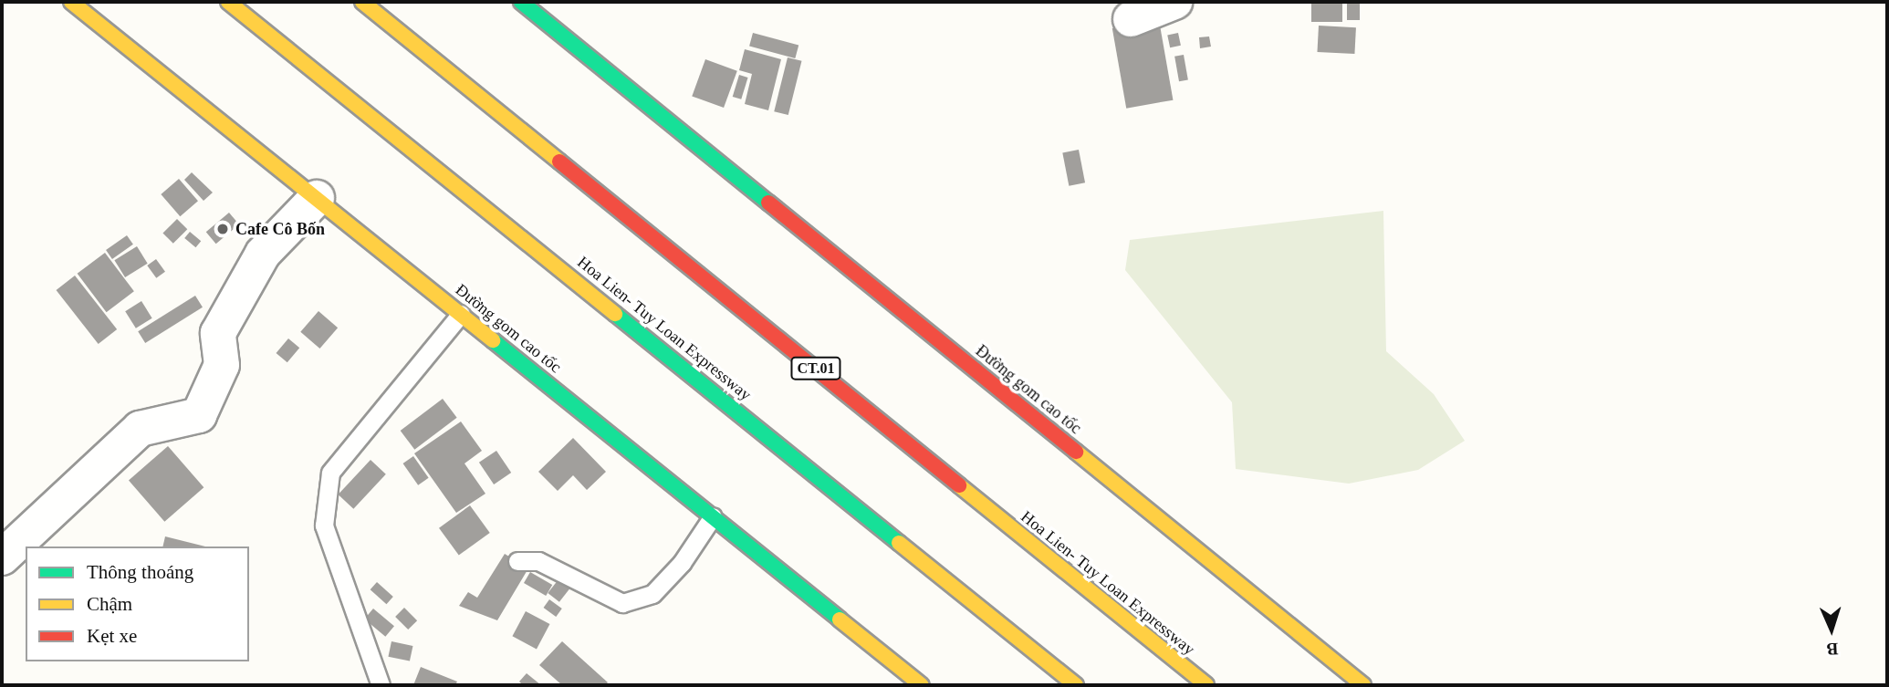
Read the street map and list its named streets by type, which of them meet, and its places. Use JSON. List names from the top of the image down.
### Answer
{
  "streets": {
    "main road": ["Đường gom cao tốc", "Hoa Lien- Tuy Loan Expressway", "CT.01"]
  },
  "places": ["Cafe Cô Bốn"],
  "legend": ["Thông thoáng", "Chậm", "Kẹt xe"],
  "north": "bottom"
}
